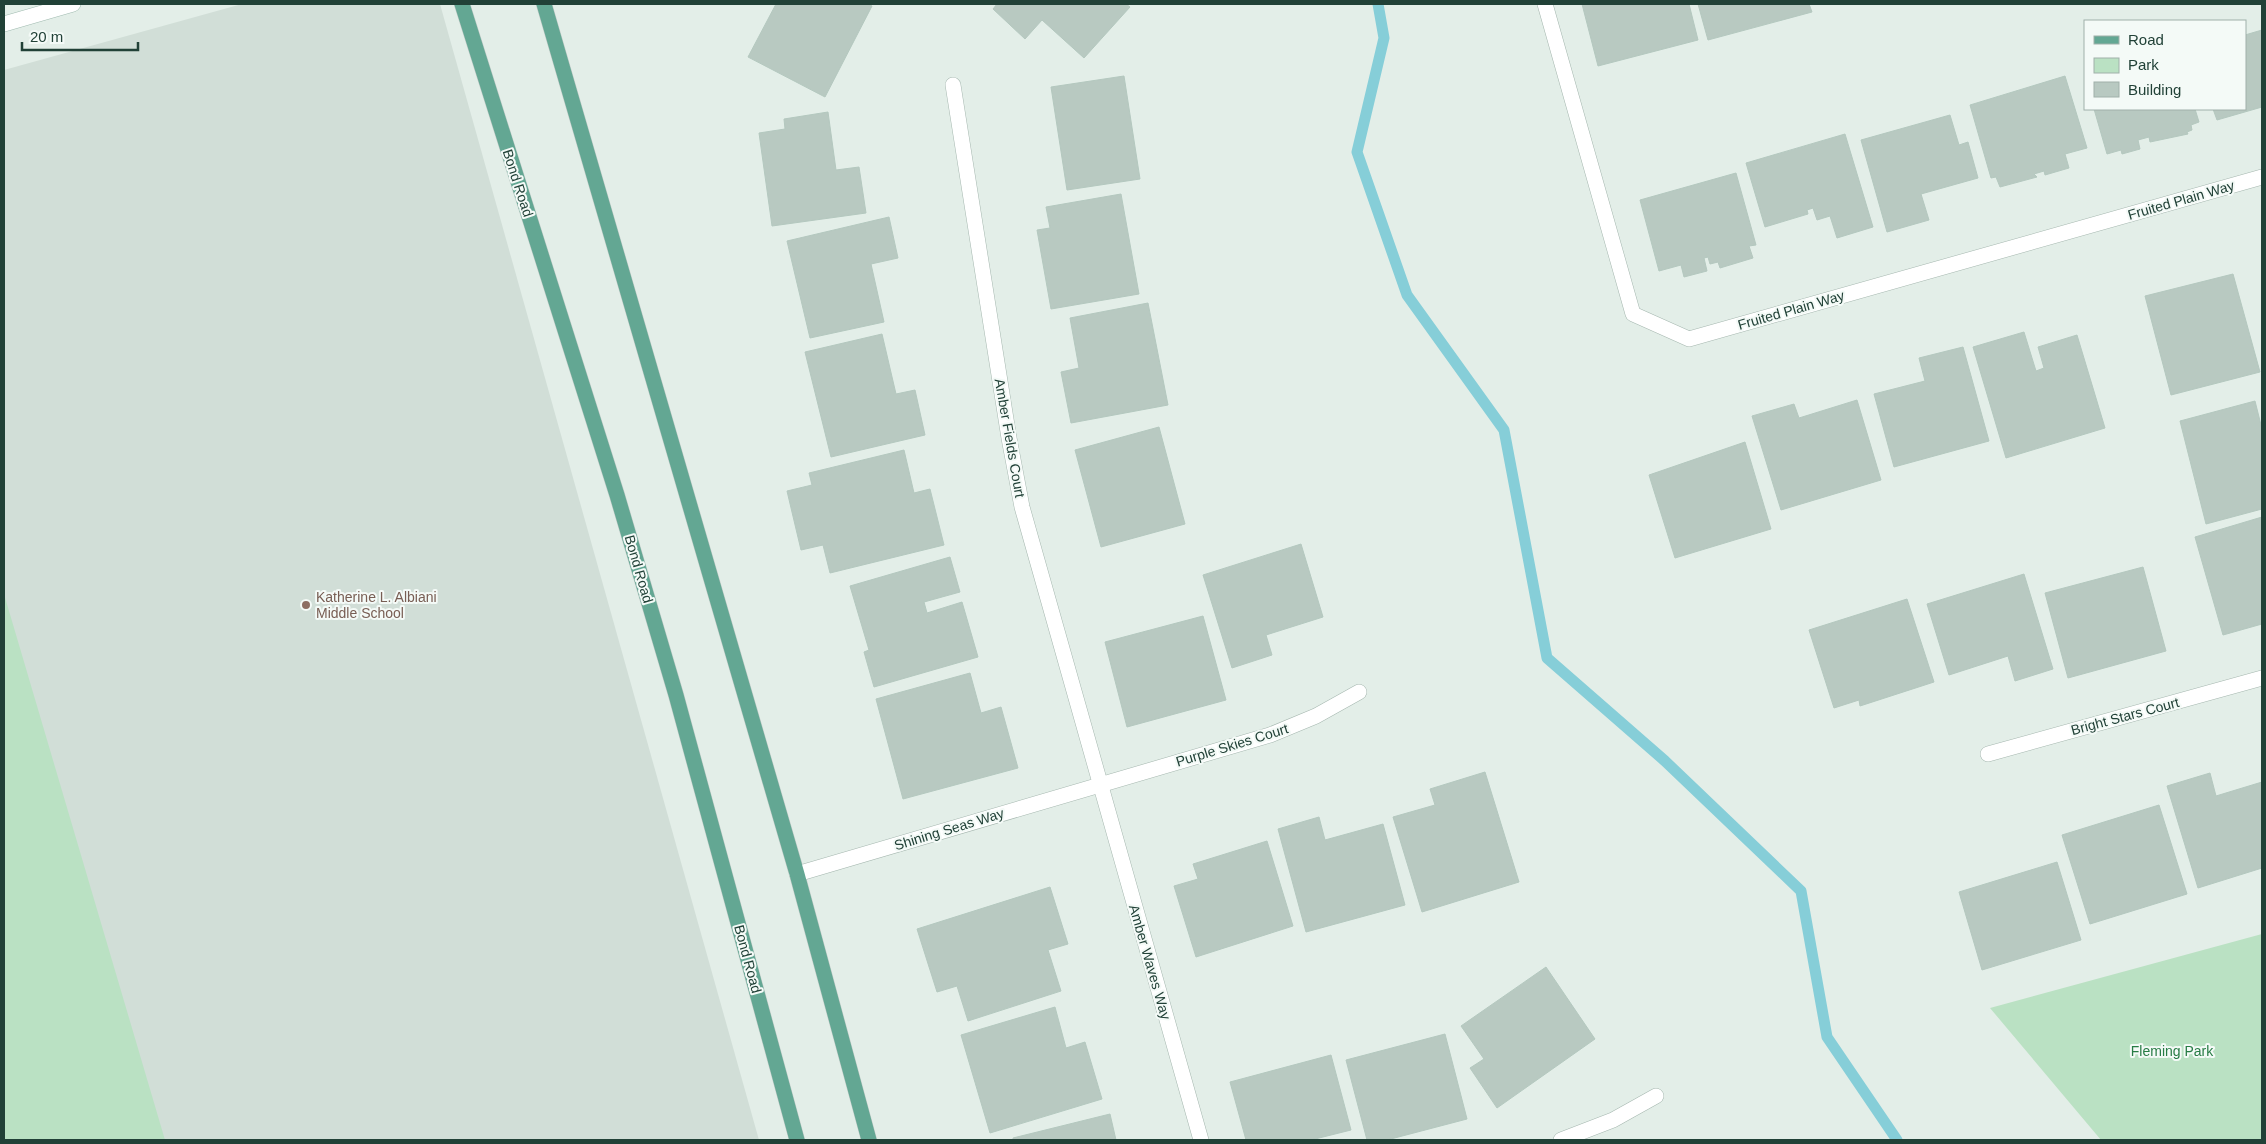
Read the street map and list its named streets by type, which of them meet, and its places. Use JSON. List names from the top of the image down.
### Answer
{
  "streets": {
    "main road": ["Bond Road"],
    "street": [
      "Fruited Plain Way",
      "Amber Fields Court",
      "Bright Stars Court",
      "Purple Skies Court",
      "Shining Seas Way",
      "Amber Waves Way"
    ]
  },
  "crossings": [
    ["Amber Fields Court", "Purple Skies Court"],
    ["Amber Fields Court", "Shining Seas Way"],
    ["Amber Fields Court", "Amber Waves Way"],
    ["Purple Skies Court", "Shining Seas Way"],
    ["Purple Skies Court", "Amber Waves Way"],
    ["Shining Seas Way", "Amber Waves Way"]
  ],
  "parks": ["Fleming Park"],
  "places": ["Katherine L. Albiani Middle School"],
  "legend": ["Road", "Park", "Building"],
  "scale_bar": "20 m"
}
